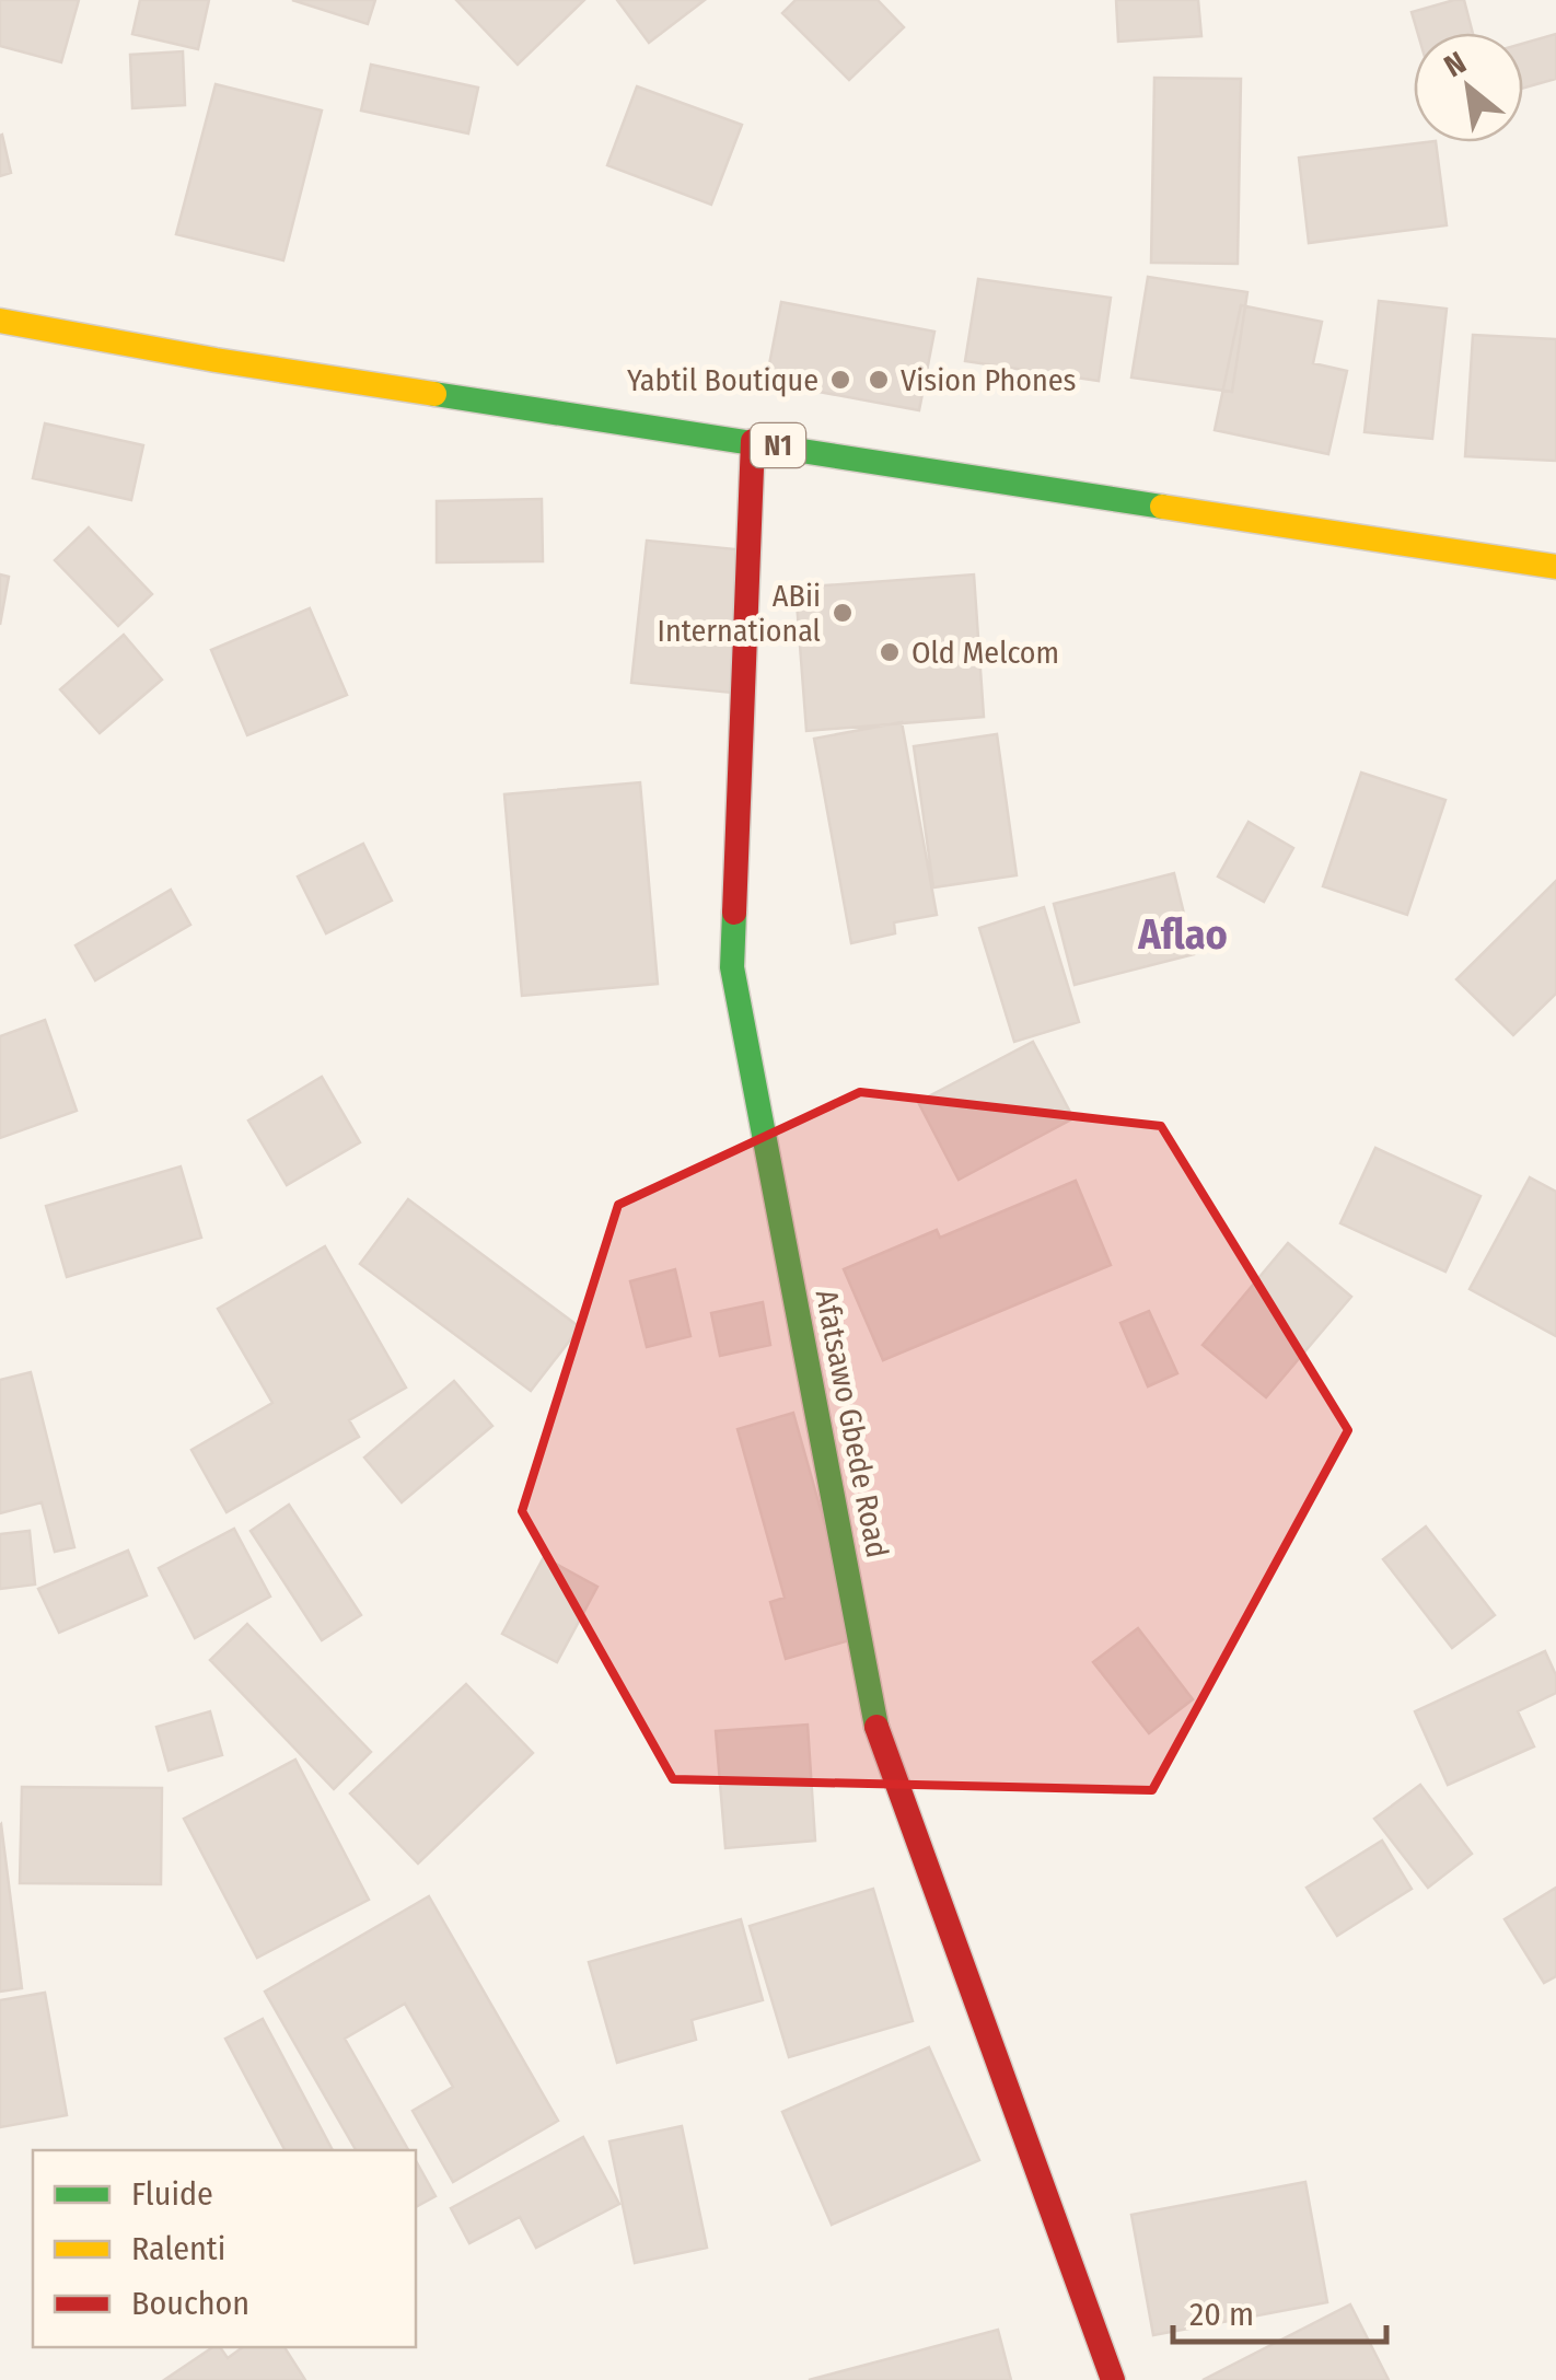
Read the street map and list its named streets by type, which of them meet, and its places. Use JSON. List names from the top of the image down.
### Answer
{
  "streets": {
    "main road": ["N1", "Afatsawo Gbede Road"]
  },
  "crossings": [
    ["N1", "Afatsawo Gbede Road"]
  ],
  "districts": ["Aflao"],
  "places": [
    "Yabtil Boutique",
    "Vision Phones",
    "ABii International",
    "Old Melcom"
  ],
  "legend": ["Fluide", "Ralenti", "Bouchon"],
  "scale_bar": "20 m",
  "north": "top left"
}
